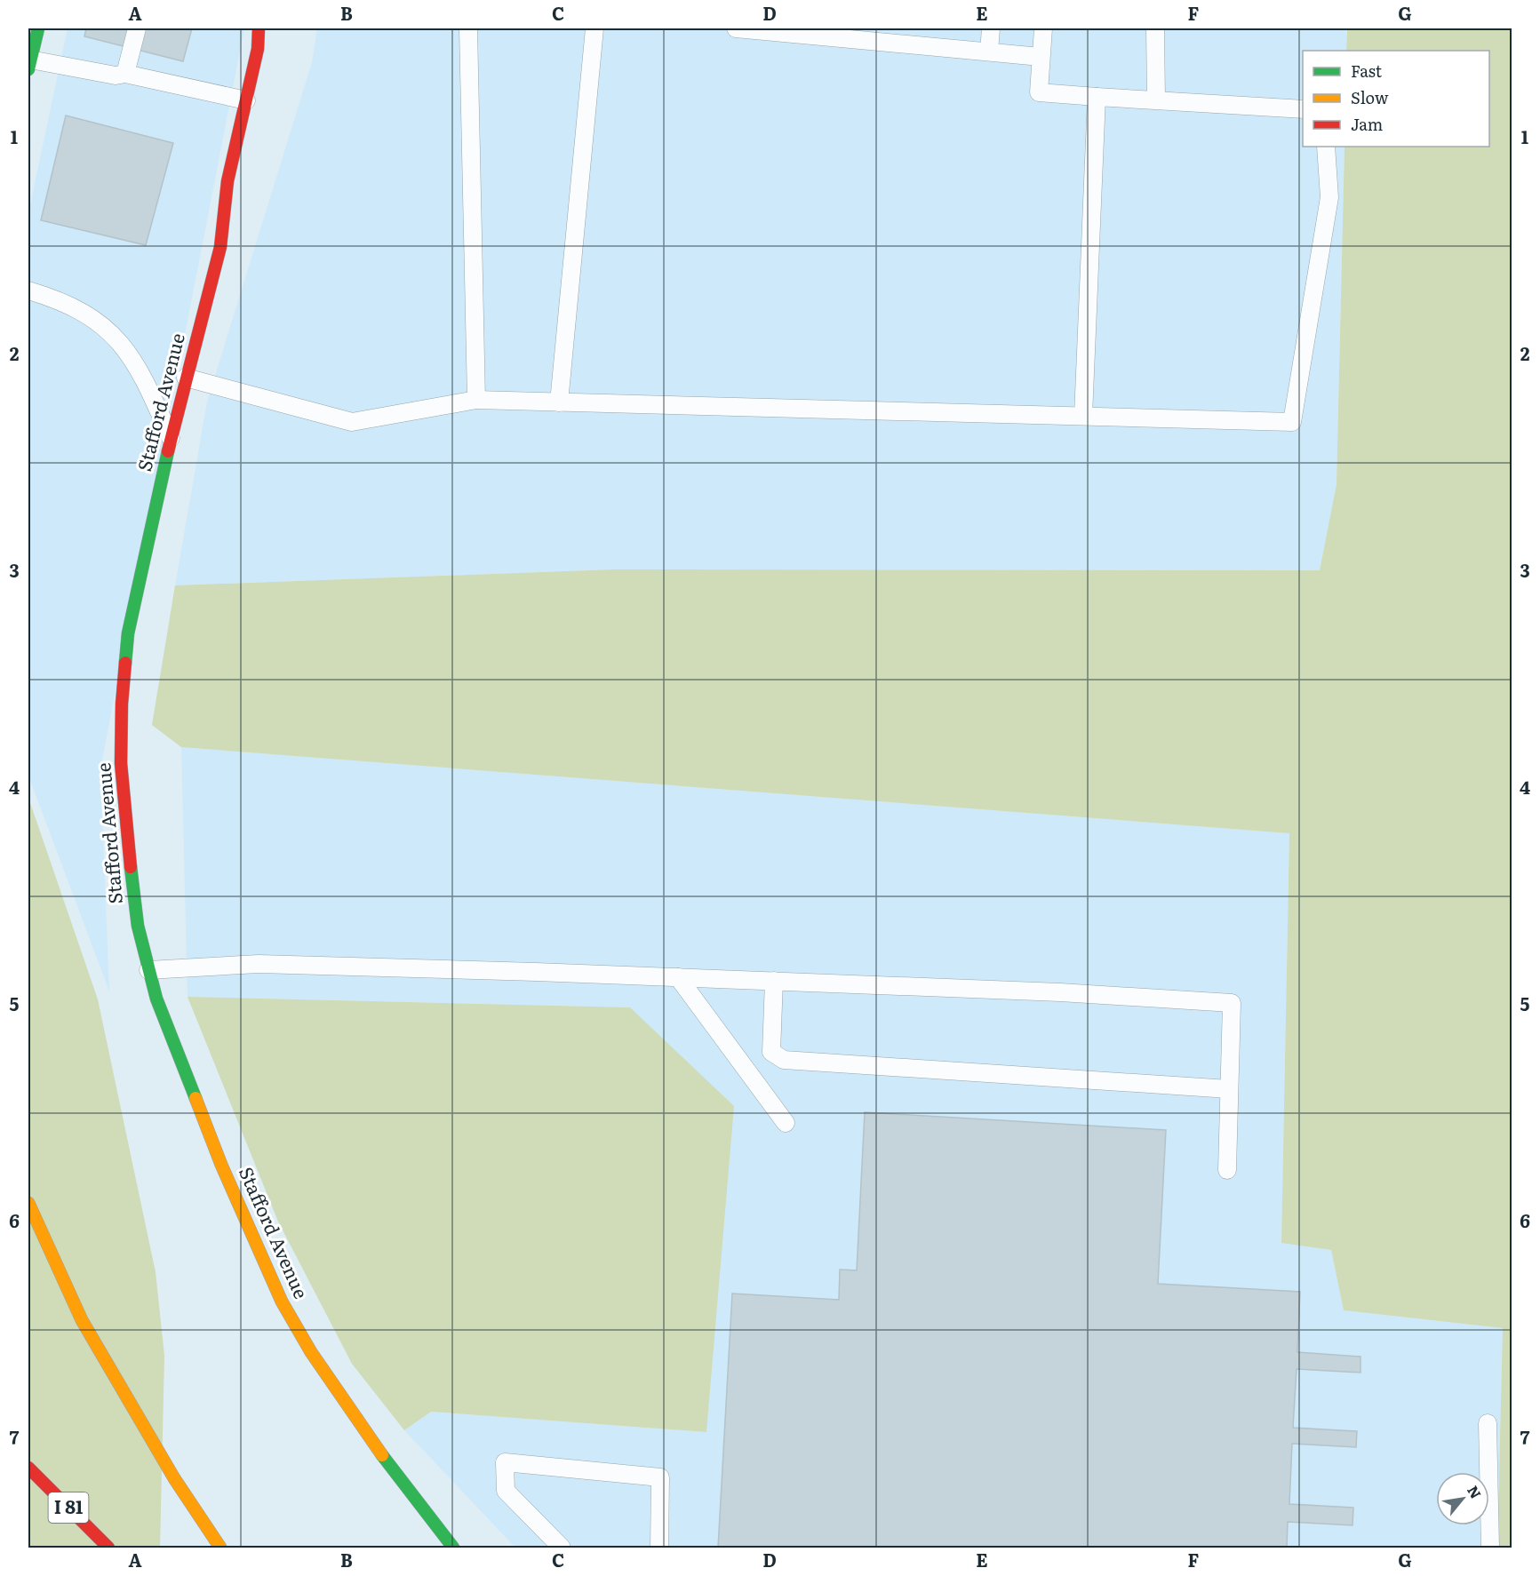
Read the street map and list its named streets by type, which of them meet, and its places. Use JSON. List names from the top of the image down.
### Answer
{
  "streets": {
    "main road": ["Stafford Avenue", "I 81"]
  },
  "legend": ["Fast", "Slow", "Jam"],
  "north": "top right",
  "grid": {
    "columns": [
      "A",
      "B",
      "C",
      "D",
      "E",
      "F",
      "G"
    ],
    "rows": [
      "1",
      "2",
      "3",
      "4",
      "5",
      "6",
      "7"
    ]
  }
}
